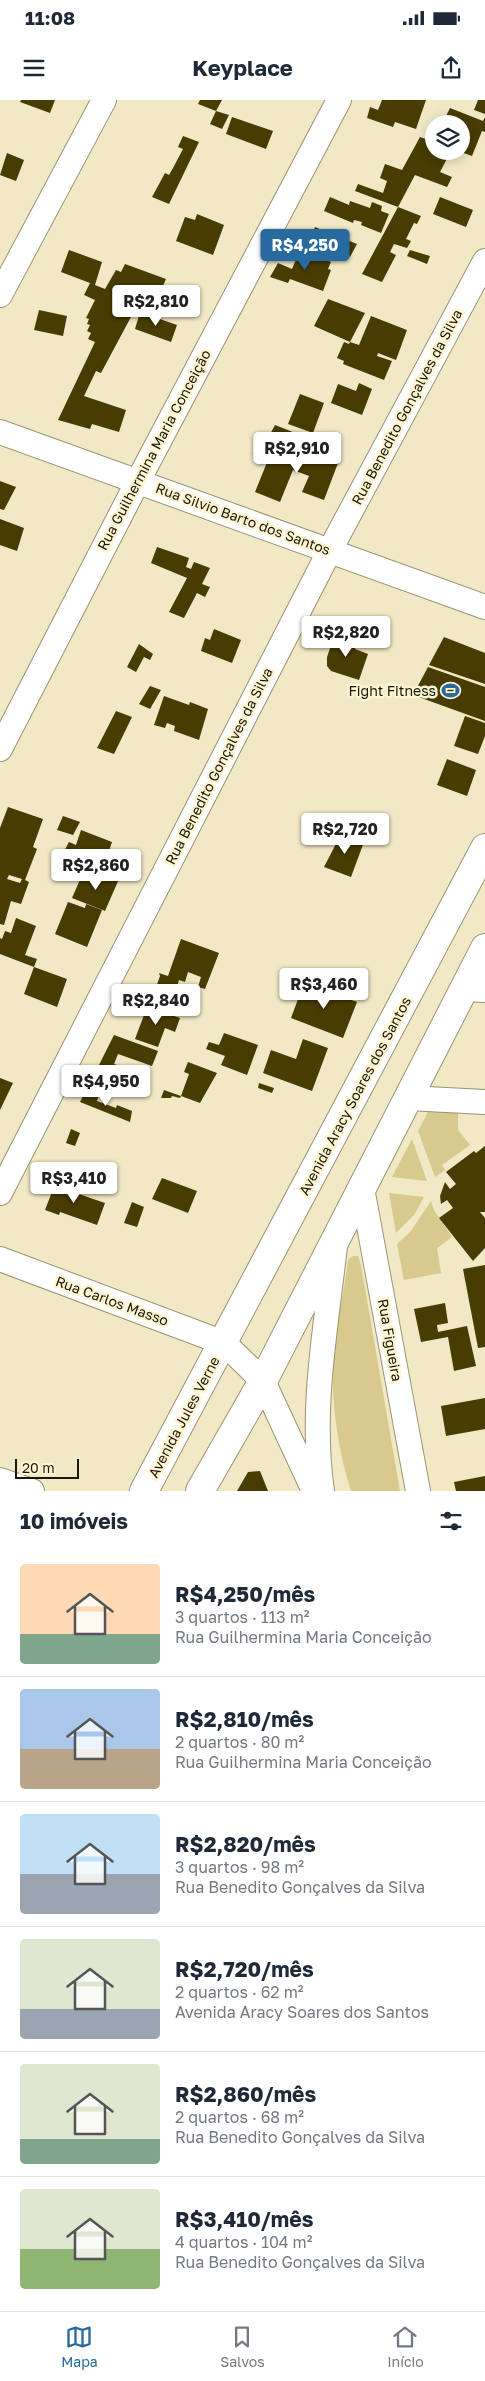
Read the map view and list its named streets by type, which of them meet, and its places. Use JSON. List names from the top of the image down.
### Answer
{
  "streets": {
    "main road": ["Avenida Aracy Soares dos Santos", "Avenida Jules Verne"],
    "street": [
      "Rua Benedito Gonçalves da Silva",
      "Rua Guilhermina Maria Conceição",
      "Rua Silvio Barto dos Santos",
      "Rua Carlos Masso",
      "Rua Figueira"
    ]
  },
  "crossings": [
    ["Rua Benedito Gonçalves da Silva", "Rua Silvio Barto dos Santos"],
    ["Rua Guilhermina Maria Conceição", "Rua Silvio Barto dos Santos"],
    ["Avenida Aracy Soares dos Santos", "Rua Carlos Masso"],
    ["Avenida Aracy Soares dos Santos", "Avenida Jules Verne"],
    ["Rua Carlos Masso", "Avenida Jules Verne"]
  ],
  "places": {
    "sports": ["Fight Fitness"]
  },
  "scale_bar": "20 m",
  "page": {
    "status": "11:08",
    "header": "Keyplace",
    "price": [
      "R$4,250",
      "R$2,810",
      "R$2,910",
      "R$2,820",
      "R$2,720",
      "R$2,860",
      "R$3,460",
      "R$2,840",
      "R$4,950",
      "R$3,410"
    ],
    "scale": "20 m",
    "heading": "10 imóveis",
    "list": [
      {
        "name": "R$4,250/mês",
        "note": "3 quartos · 113 m² · Rua Guilhermina Maria Conceição"
      },
      {
        "name": "R$2,810/mês",
        "note": "2 quartos · 80 m² · Rua Guilhermina Maria Conceição"
      },
      {
        "name": "R$2,820/mês",
        "note": "3 quartos · 98 m² · Rua Benedito Gonçalves da Silva"
      },
      {
        "name": "R$2,720/mês",
        "note": "2 quartos · 62 m² · Avenida Aracy Soares dos Santos"
      },
      {
        "name": "R$2,860/mês",
        "note": "2 quartos · 68 m² · Rua Benedito Gonçalves da Silva"
      },
      {
        "name": "R$3,410/mês",
        "note": "4 quartos · 104 m² · Rua Benedito Gonçalves da Silva"
      }
    ],
    "tabs": ["Mapa", "Salvos", "Início"]
  }
}
